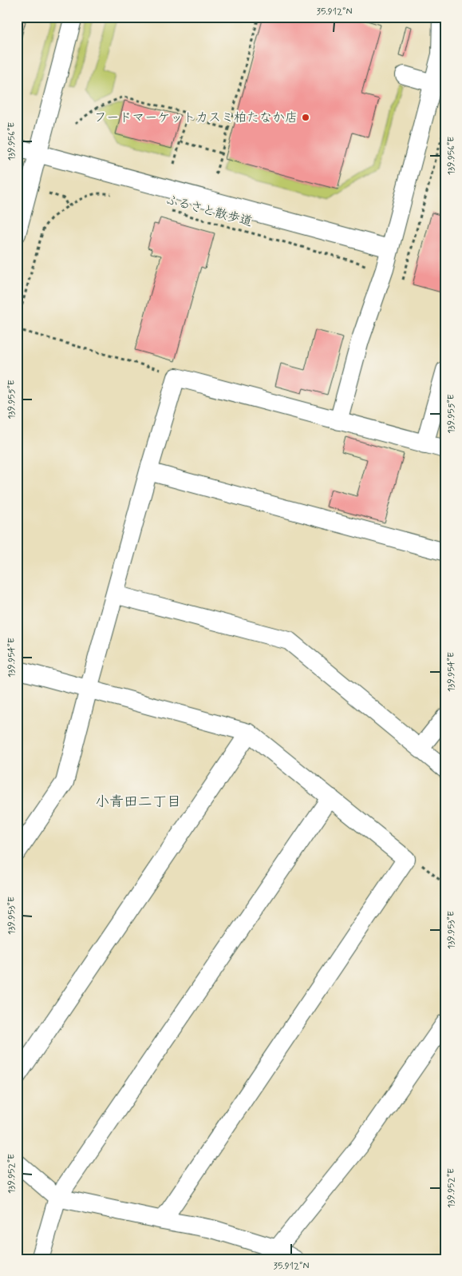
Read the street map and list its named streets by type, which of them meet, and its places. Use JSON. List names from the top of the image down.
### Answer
{
  "streets": {
    "path": ["ふるさと散歩道"]
  },
  "districts": ["小青田二丁目"],
  "places": ["フードマーケットカスミ柏たなか店"],
  "coordinates": [
    "35.912°N",
    "139.956°E",
    "139.955°E",
    "139.954°E",
    "139.953°E",
    "139.952°E"
  ]
}
